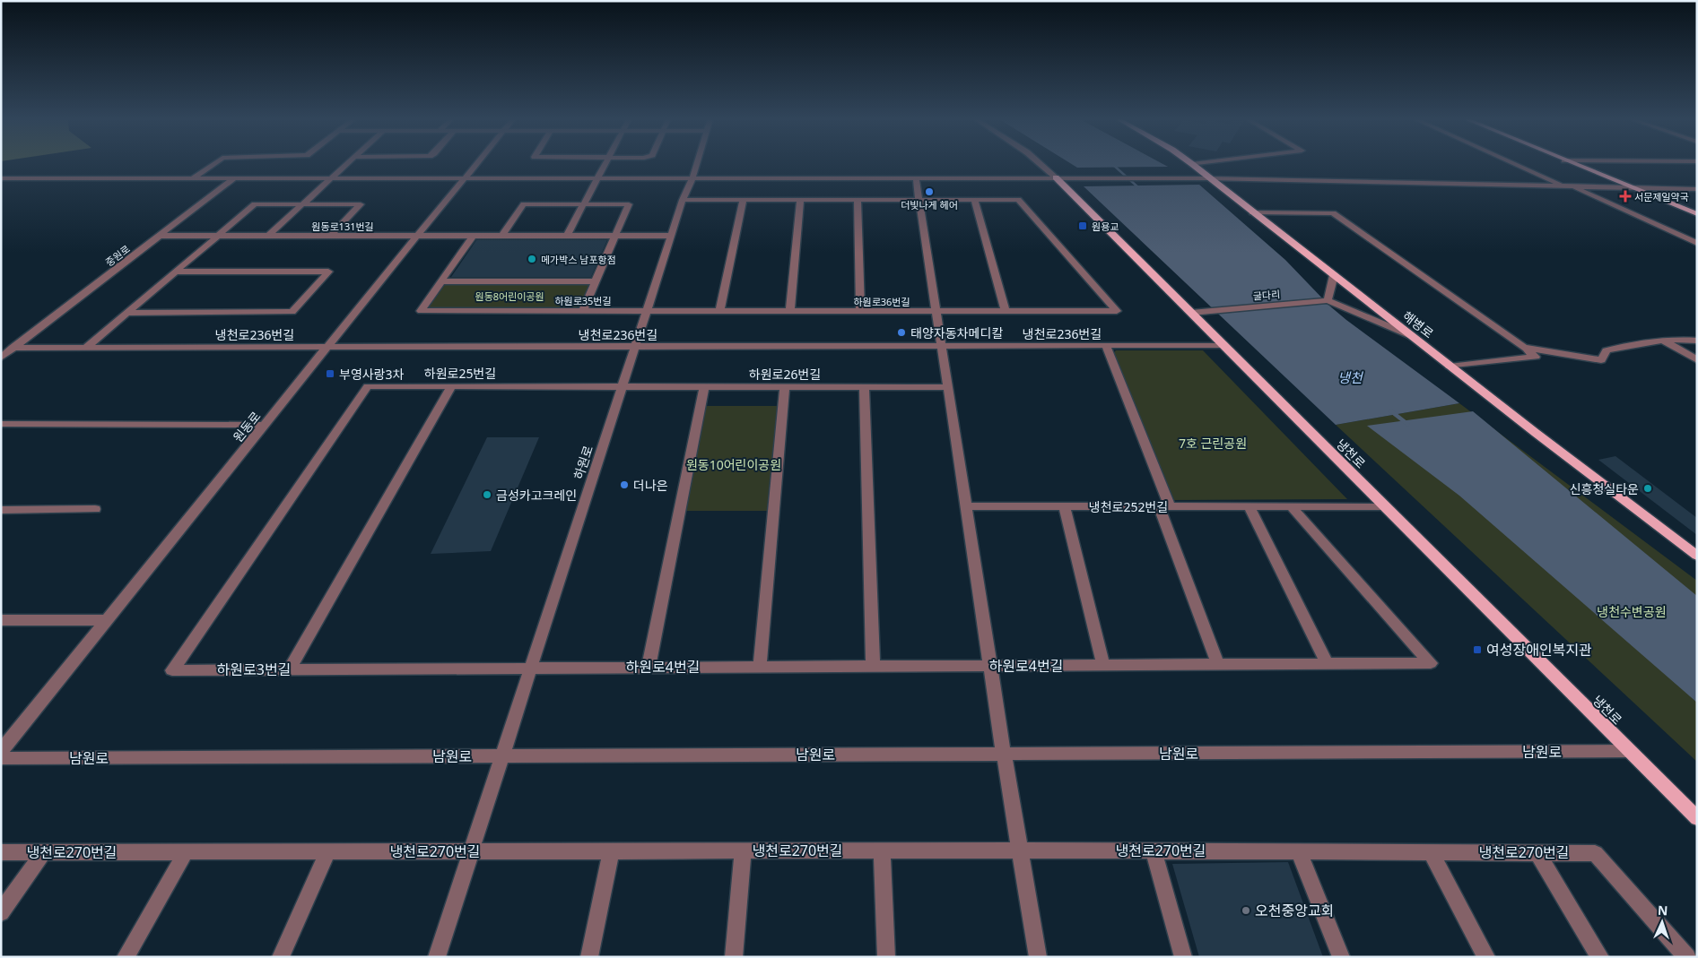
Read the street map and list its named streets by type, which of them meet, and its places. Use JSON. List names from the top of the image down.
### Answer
{
  "streets": {
    "main road": ["해병로", "냉천로"],
    "street": [
      "원동로131번길",
      "중원로",
      "굴다리",
      "하원로35번길",
      "하원로36번길",
      "냉천로236번길",
      "하원로25번길",
      "하원로26번길",
      "원동로",
      "하원로",
      "냉천로252번길",
      "하원로4번길",
      "하원로3번길",
      "남원로",
      "냉천로270번길"
    ]
  },
  "crossings": [
    ["원동로131번길", "중원로"],
    ["원동로131번길", "원동로"],
    ["원동로131번길", "하원로"],
    ["중원로", "냉천로236번길"],
    ["굴다리", "냉천로"],
    ["하원로35번길", "하원로36번길"],
    ["하원로35번길", "하원로"],
    ["하원로36번길", "하원로"],
    ["냉천로236번길", "원동로"],
    ["냉천로236번길", "냉천로"],
    ["냉천로236번길", "하원로"],
    ["하원로25번길", "하원로26번길"],
    ["하원로25번길", "하원로"],
    ["하원로25번길", "하원로3번길"],
    ["하원로26번길", "하원로"],
    ["냉천로", "냉천로252번길"],
    ["냉천로", "남원로"],
    ["하원로", "하원로4번길"],
    ["하원로", "하원로3번길"],
    ["하원로", "남원로"],
    ["하원로", "냉천로270번길"],
    ["냉천로252번길", "하원로4번길"],
    ["하원로4번길", "하원로3번길"]
  ],
  "water": ["냉천"],
  "parks": [
    "원동8어린이공원",
    "7호 근린공원",
    "원동10어린이공원",
    "냉천수변공원"
  ],
  "places": {
    "other": [
      "더빛나게 헤어",
      "메가박스 남포항점",
      "태양자동차메디칼",
      "더나은",
      "신흥청실타운",
      "금성카고크레인",
      "오천중앙교회"
    ],
    "health": ["서문제일약국"],
    "transit": ["원용교", "부영사랑3차", "여성장애인복지관"]
  },
  "north": "top"
}
